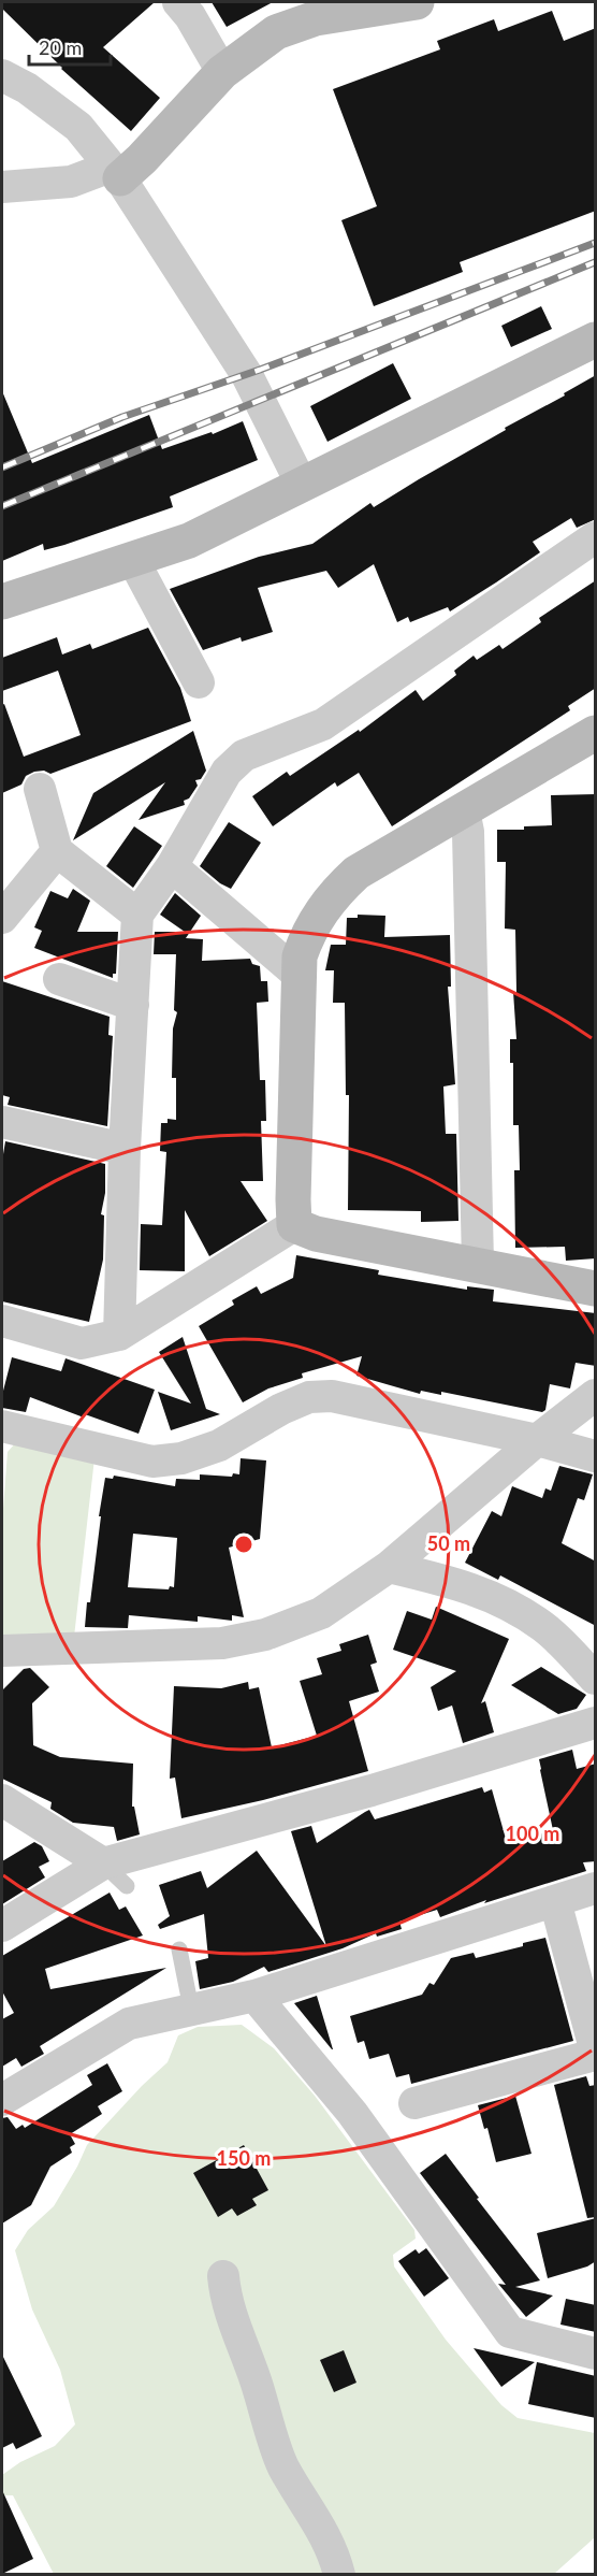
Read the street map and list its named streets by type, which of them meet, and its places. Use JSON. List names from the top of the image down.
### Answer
{
  "scale_bar": "20 m",
  "rings": ["50 m", "100 m", "150 m"]
}
